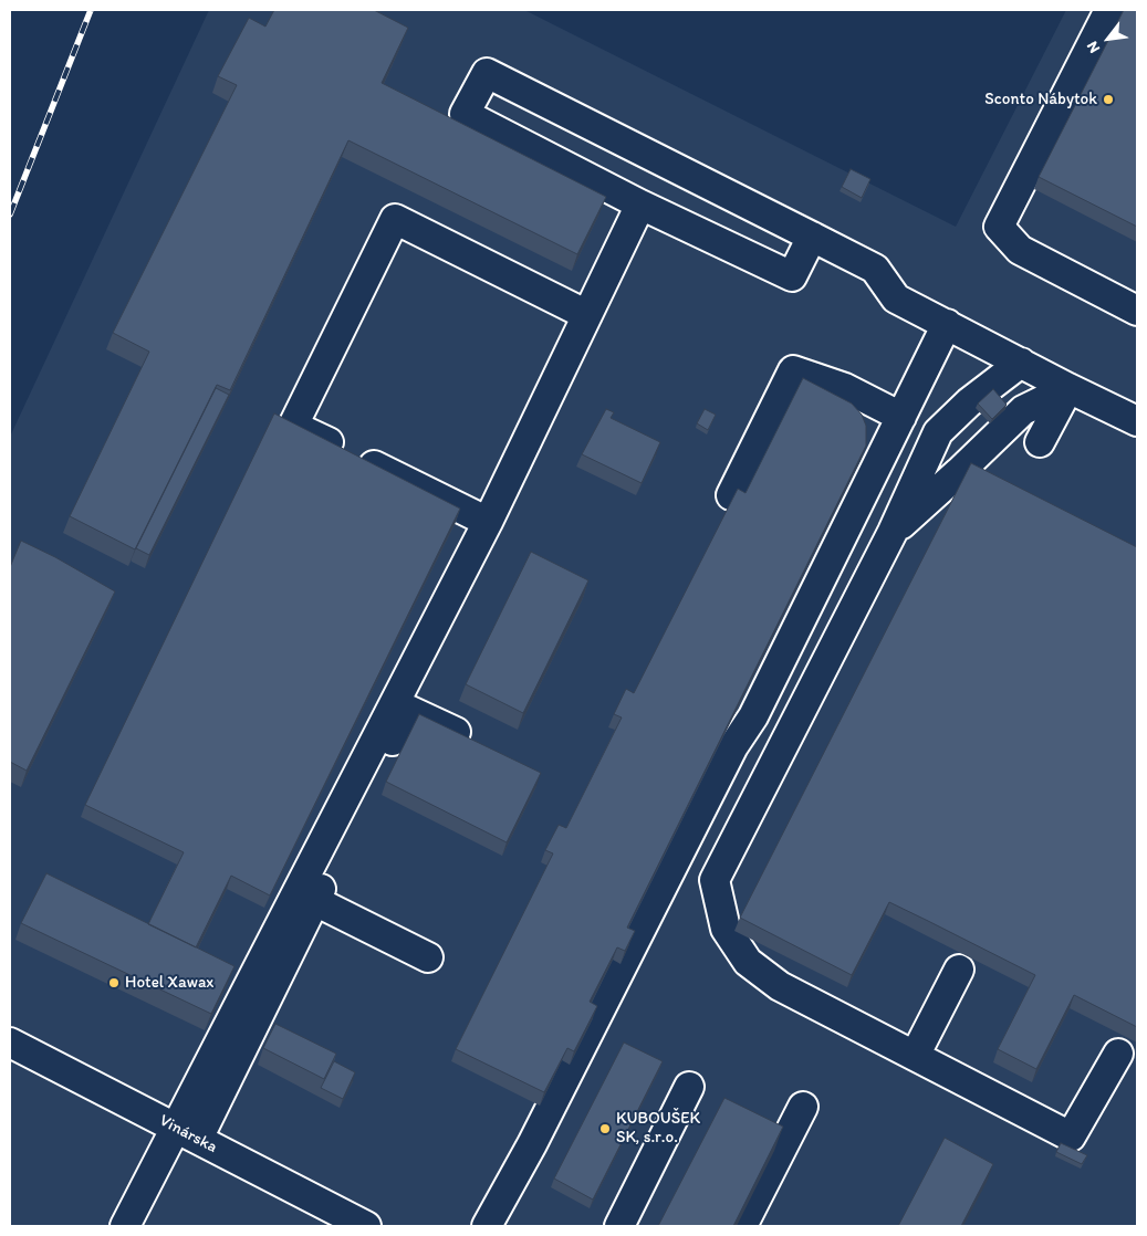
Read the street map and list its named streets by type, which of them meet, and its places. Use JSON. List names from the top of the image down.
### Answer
{
  "streets": {
    "street": ["Vinárska"]
  },
  "places": ["Sconto Nábytok", "Hotel Xawax", "KUBOUŠEK SK, s.r.o."],
  "north": "bottom left"
}
